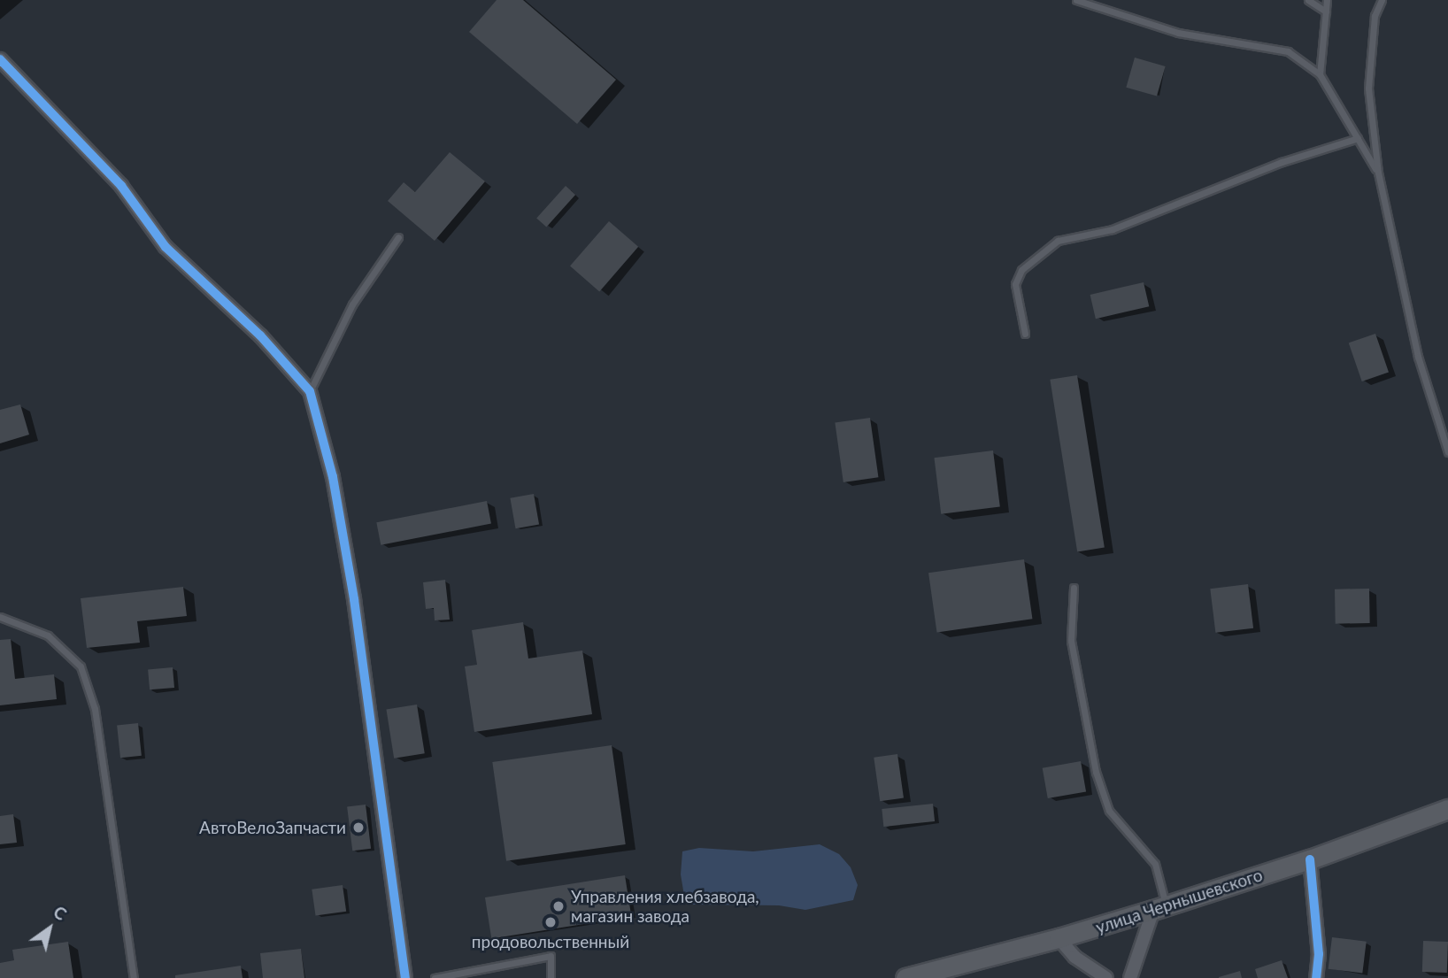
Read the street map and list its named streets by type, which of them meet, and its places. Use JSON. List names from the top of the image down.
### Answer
{
  "streets": {
    "main road": ["улица Чернышевского"]
  },
  "places": ["АвтоВелоЗапчасти", "Управления хлебзавода, магазин завода", "продовольственный"],
  "north": "top right"
}
